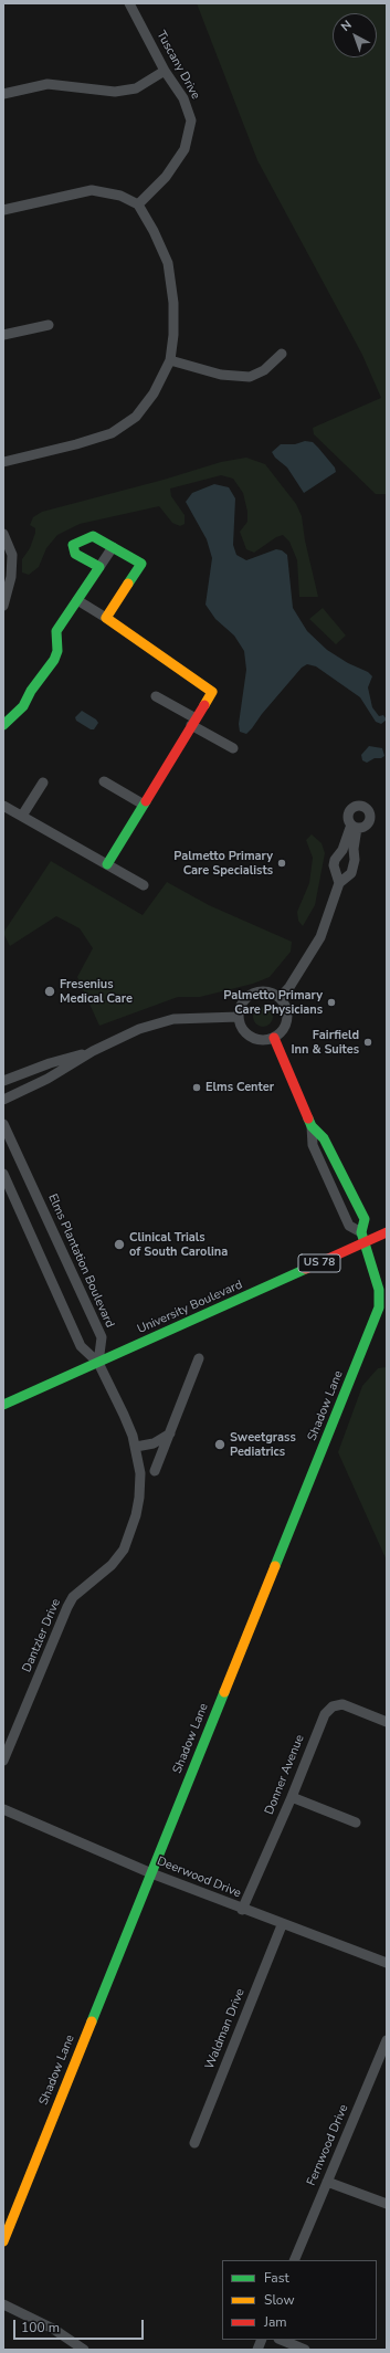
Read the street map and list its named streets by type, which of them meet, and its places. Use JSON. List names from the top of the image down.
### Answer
{
  "streets": {
    "street": [
      "Tuscany Drive",
      "Elms Plantation Boulevard",
      "US 78",
      "University Boulevard",
      "Shadow Lane",
      "Dantzler Drive",
      "Donner Avenue",
      "Deerwood Drive",
      "Waldman Drive",
      "Fernwood Drive"
    ]
  },
  "crossings": [
    ["Elms Plantation Boulevard", "University Boulevard"],
    ["Elms Plantation Boulevard", "Dantzler Drive"],
    ["University Boulevard", "Shadow Lane"],
    ["University Boulevard", "Dantzler Drive"],
    ["Shadow Lane", "Deerwood Drive"],
    ["Donner Avenue", "Deerwood Drive"],
    ["Deerwood Drive", "Waldman Drive"]
  ],
  "places": [
    "Palmetto Primary Care Specialists",
    "Fresenius Medical Care",
    "Palmetto Primary Care Physicians",
    "Fairfield Inn & Suites",
    "Elms Center",
    "Clinical Trials of South Carolina",
    "Sweetgrass Pediatrics"
  ],
  "legend": ["Fast", "Slow", "Jam"],
  "scale_bar": "100 m",
  "north": "top left"
}
